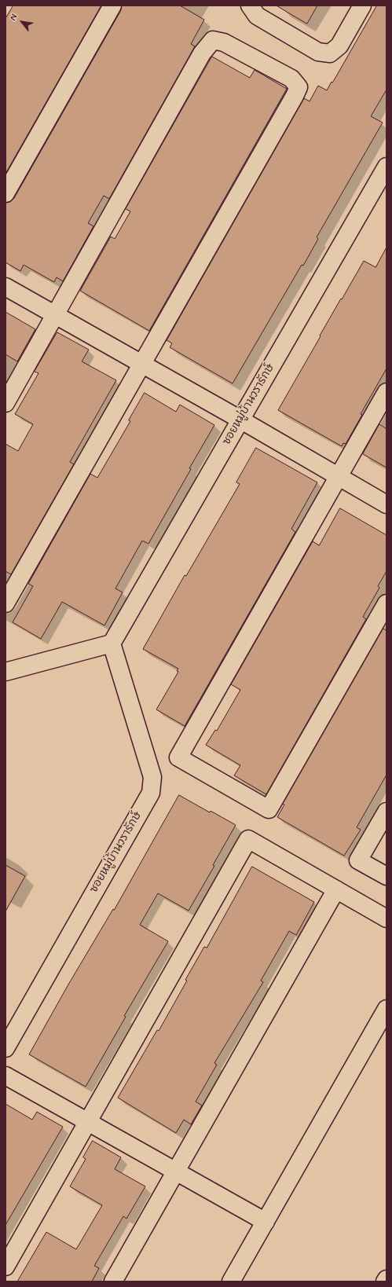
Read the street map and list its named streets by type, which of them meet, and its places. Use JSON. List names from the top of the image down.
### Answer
{
  "streets": {
    "street": ["ซอยหมู่บ้านวรารักษ์"]
  },
  "north": "top left"
}
